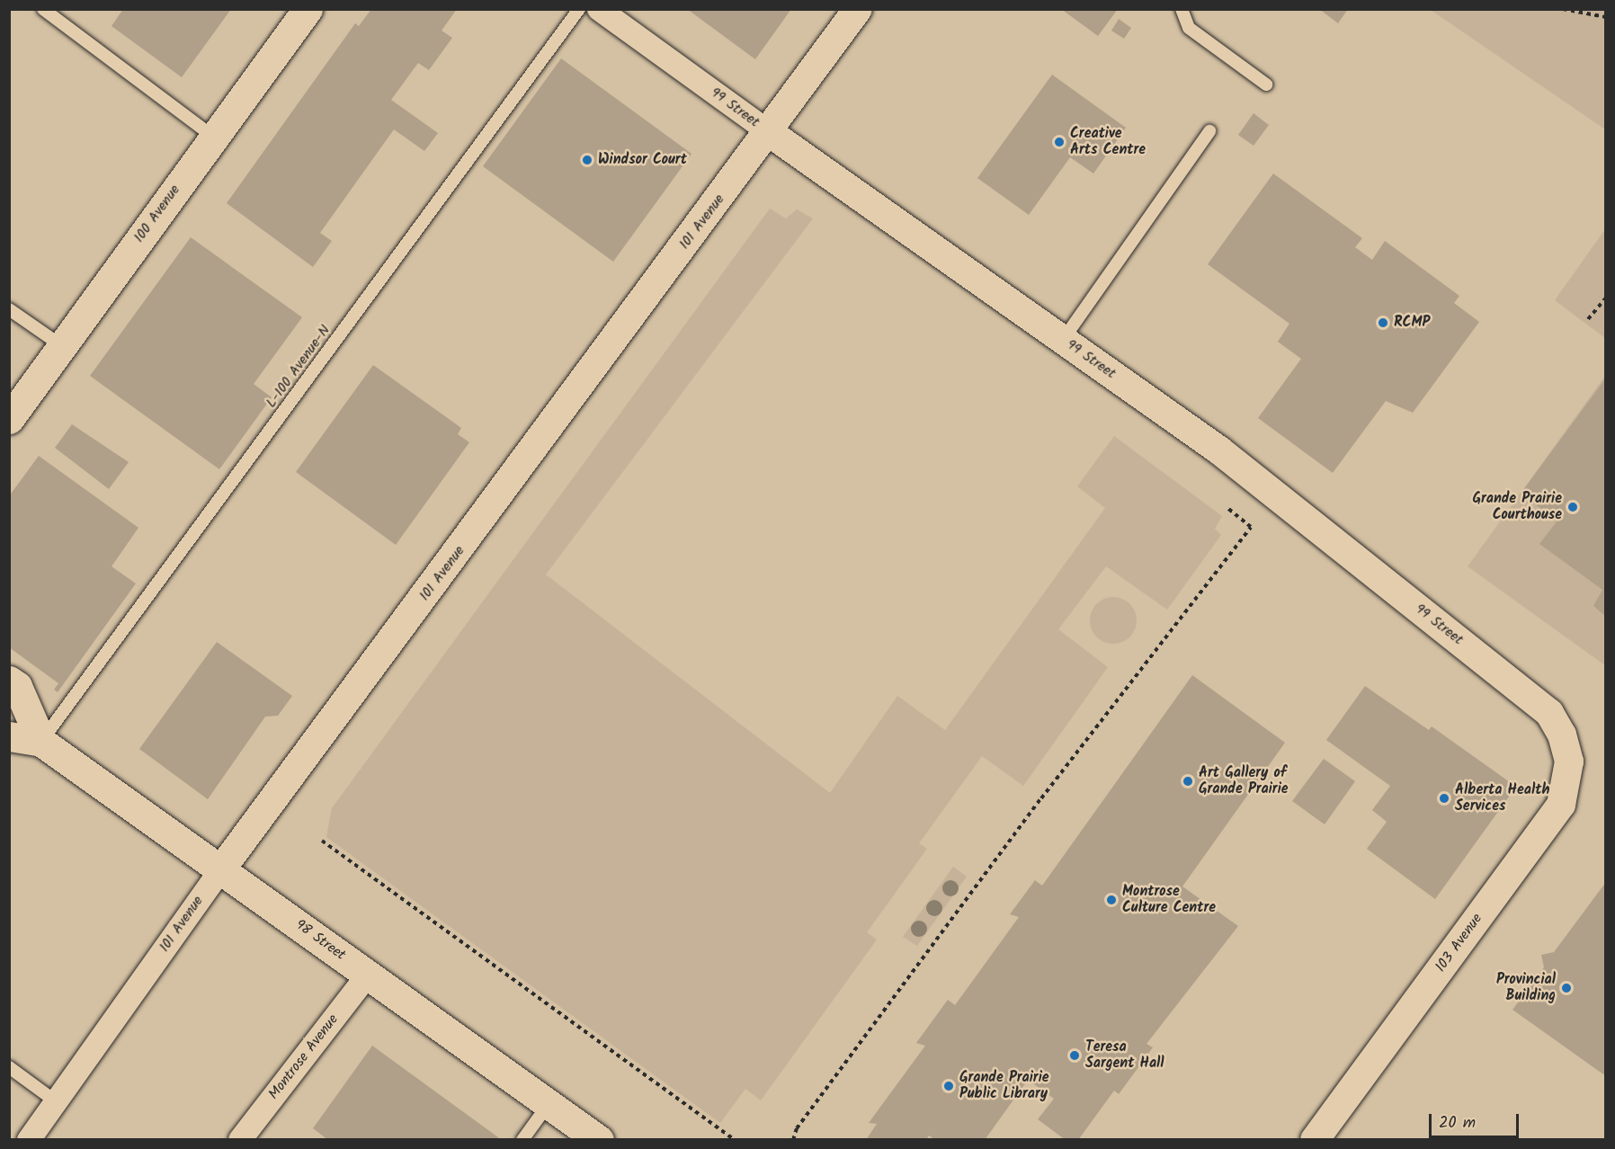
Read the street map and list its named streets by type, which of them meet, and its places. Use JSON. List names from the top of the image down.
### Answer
{
  "streets": {
    "main road": ["100 Avenue", "98 Street"],
    "street": [
      "99 Street",
      "101 Avenue",
      "103 Avenue",
      "Montrose Avenue"
    ],
    "lane": ["L-100 Avenue-N"]
  },
  "crossings": [
    ["99 Street", "101 Avenue"],
    ["99 Street", "103 Avenue"],
    ["101 Avenue", "98 Street"],
    ["L-100 Avenue-N", "98 Street"],
    ["98 Street", "Montrose Avenue"]
  ],
  "places": [
    "Creative Arts Centre",
    "Windsor Court",
    "RCMP",
    "Grande Prairie Courthouse",
    "Art Gallery of Grande Prairie",
    "Alberta Health Services",
    "Montrose Culture Centre",
    "Provincial Building",
    "Teresa Sargent Hall",
    "Grande Prairie Public Library"
  ],
  "scale_bar": "20 m"
}
